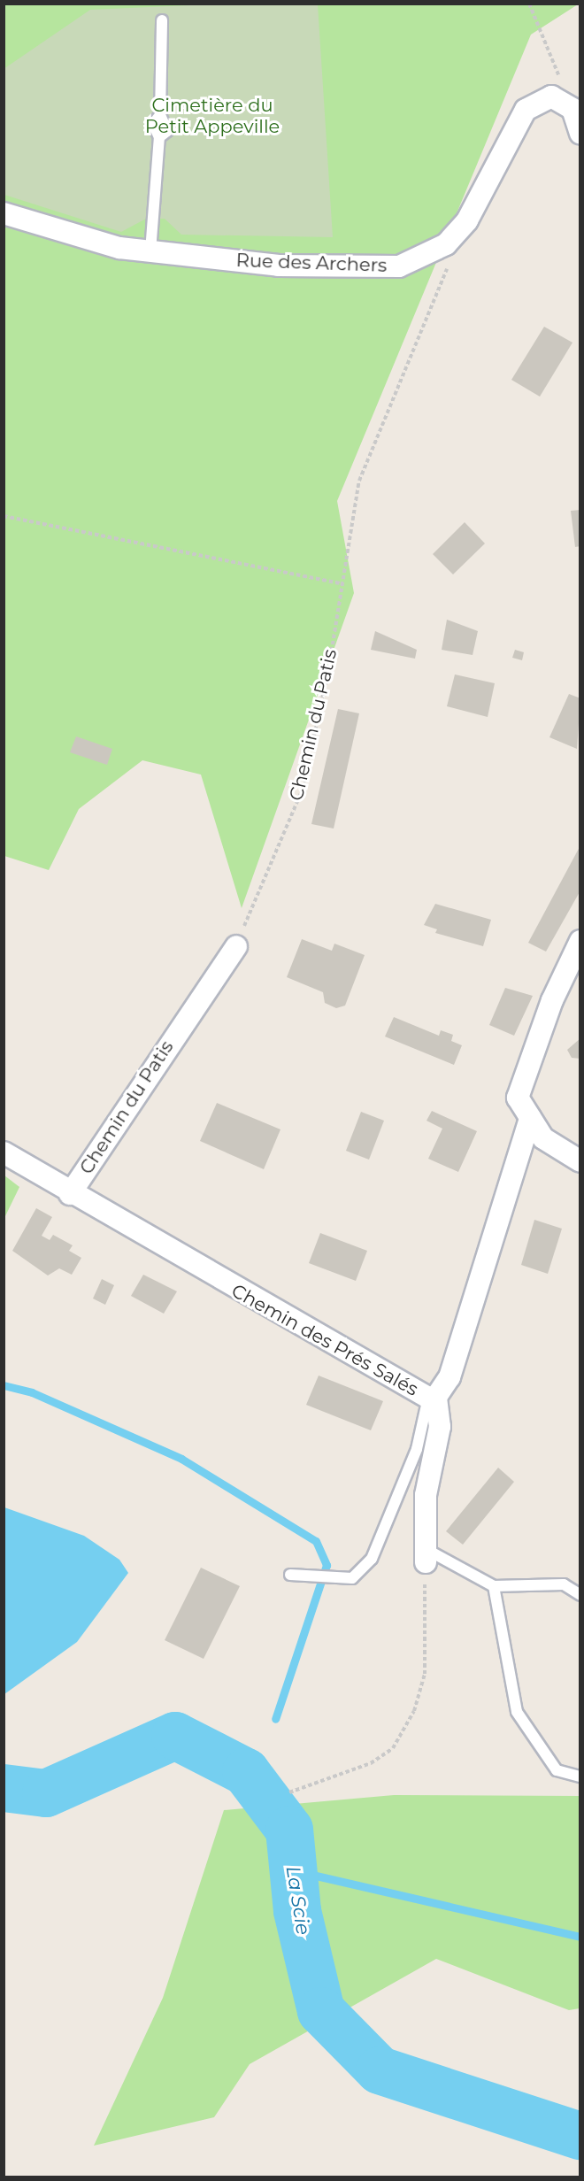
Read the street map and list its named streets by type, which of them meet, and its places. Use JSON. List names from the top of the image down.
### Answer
{
  "streets": {
    "street": ["Rue des Archers", "Chemin du Patis", "Chemin des Prés Salés"]
  },
  "crossings": [
    ["Rue des Archers", "Chemin du Patis"],
    ["Chemin du Patis", "Chemin des Prés Salés"]
  ],
  "water": ["La Scie"],
  "parks": ["Cimetière du Petit Appeville"]
}
